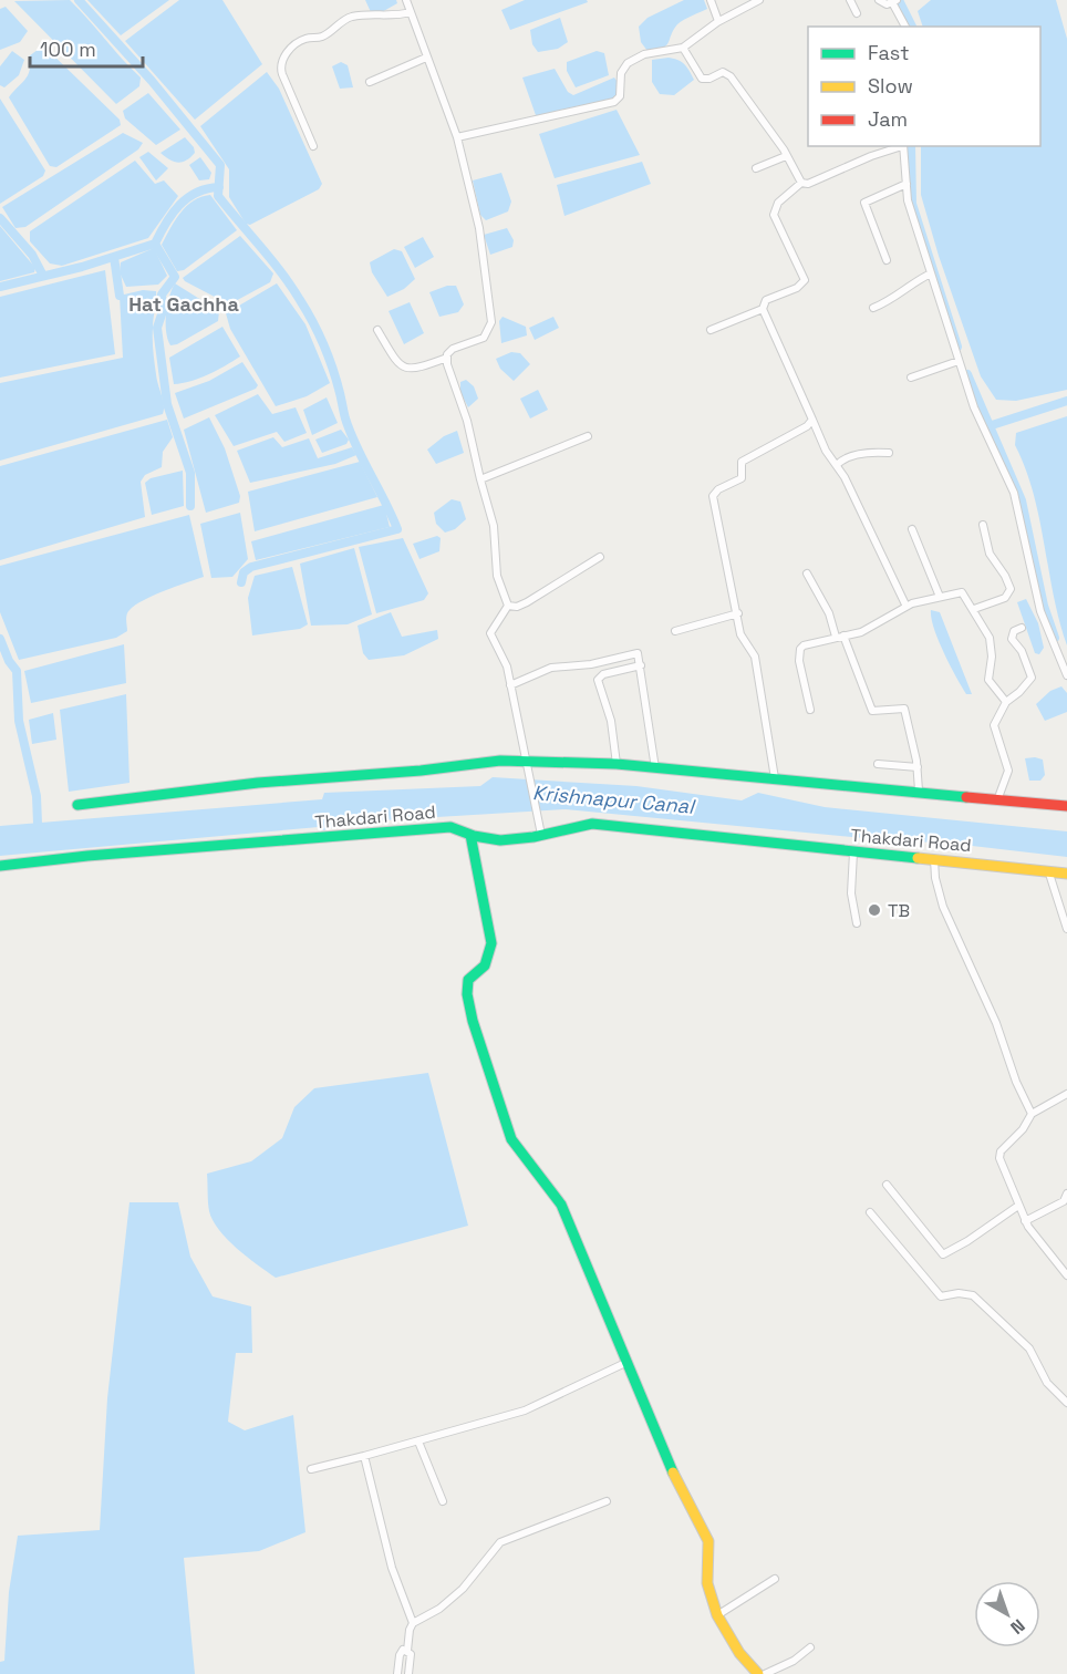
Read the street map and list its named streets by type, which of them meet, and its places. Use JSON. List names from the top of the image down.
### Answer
{
  "streets": {
    "street": ["Thakdari Road"]
  },
  "districts": ["Hat Gachha"],
  "water": ["Krishnapur Canal"],
  "places": ["TB"],
  "legend": ["Fast", "Slow", "Jam"],
  "scale_bar": "100 m",
  "north": "bottom right"
}
